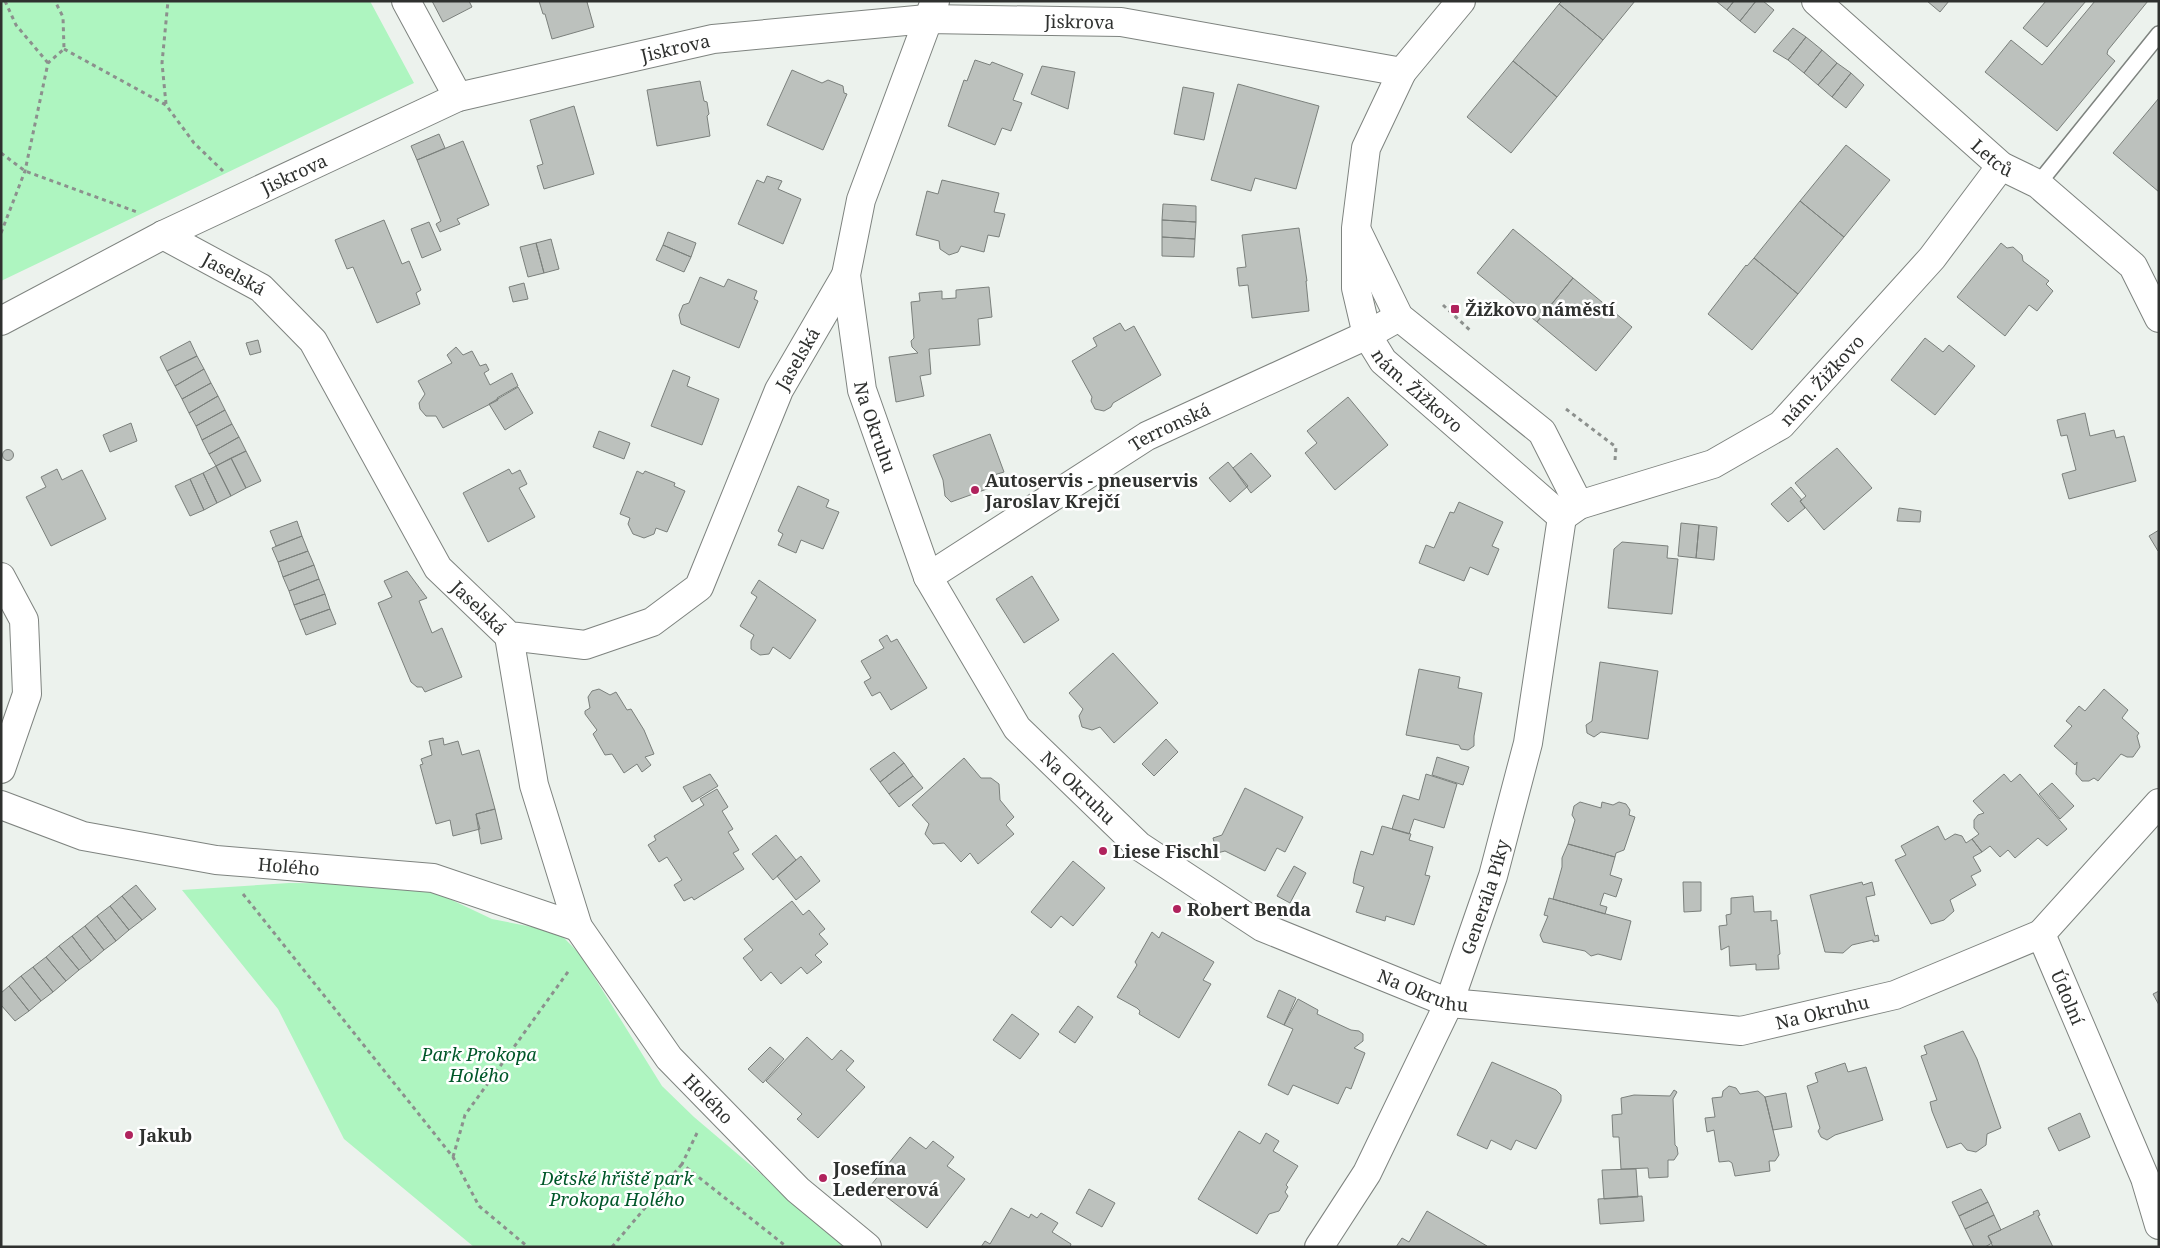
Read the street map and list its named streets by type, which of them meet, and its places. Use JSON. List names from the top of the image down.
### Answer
{
  "streets": {
    "street": [
      "Jiskrova",
      "Letců",
      "Jaselská",
      "nám. Žižkovo",
      "Na Okruhu",
      "Terronská",
      "Holého",
      "Generála Píky",
      "Údolní"
    ]
  },
  "crossings": [
    ["Jiskrova", "Jaselská"],
    ["Jiskrova", "nám. Žižkovo"],
    ["Jiskrova", "Na Okruhu"],
    ["Letců", "nám. Žižkovo"],
    ["Jaselská", "Na Okruhu"],
    ["Jaselská", "Holého"],
    ["nám. Žižkovo", "Terronská"],
    ["nám. Žižkovo", "Generála Píky"],
    ["Na Okruhu", "Terronská"],
    ["Na Okruhu", "Generála Píky"],
    ["Na Okruhu", "Údolní"]
  ],
  "parks": ["Park Prokopa Holého", "Dětské hřiště park Prokopa Holého"],
  "places": {
    "transit": ["Žižkovo náměstí"],
    "other": [
      "Autoservis - pneuservis Jaroslav Krejčí",
      "Liese Fischl",
      "Robert Benda",
      "Jakub",
      "Josefína Ledererová"
    ]
  }
}
